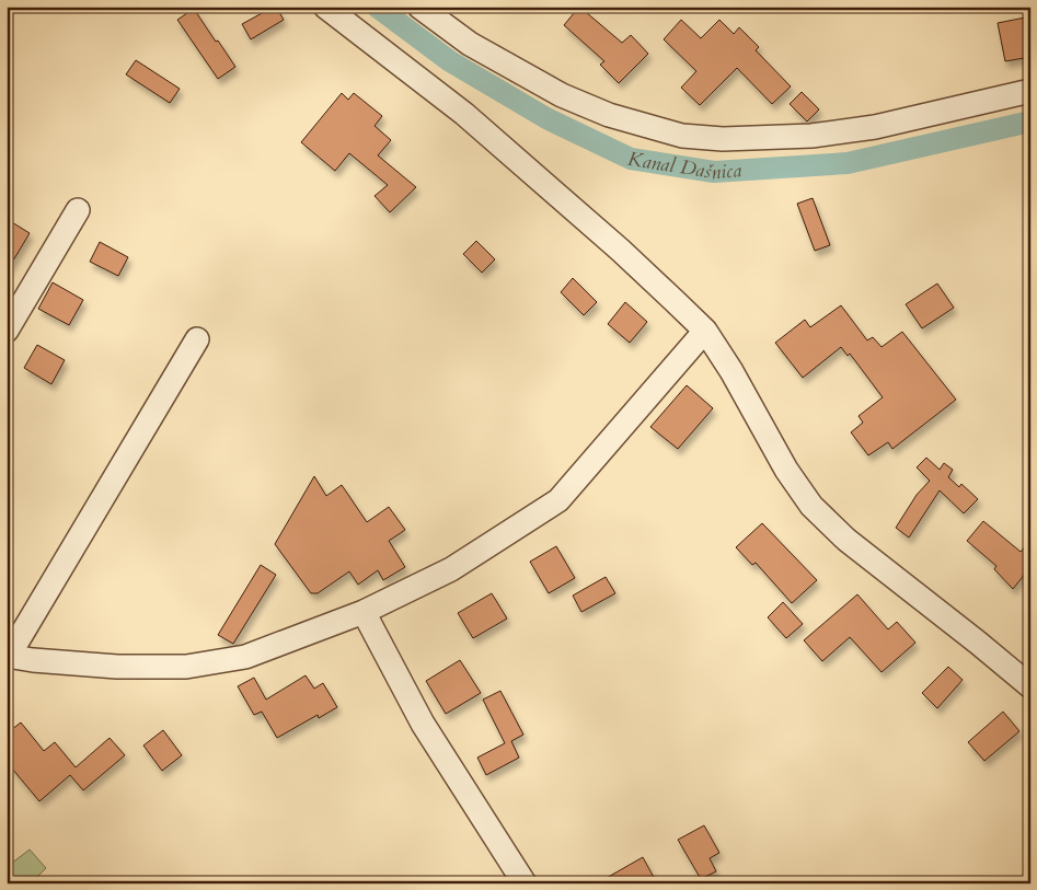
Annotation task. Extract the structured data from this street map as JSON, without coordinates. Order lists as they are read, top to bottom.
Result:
{
  "water": ["Kanal Dašnica"]
}
